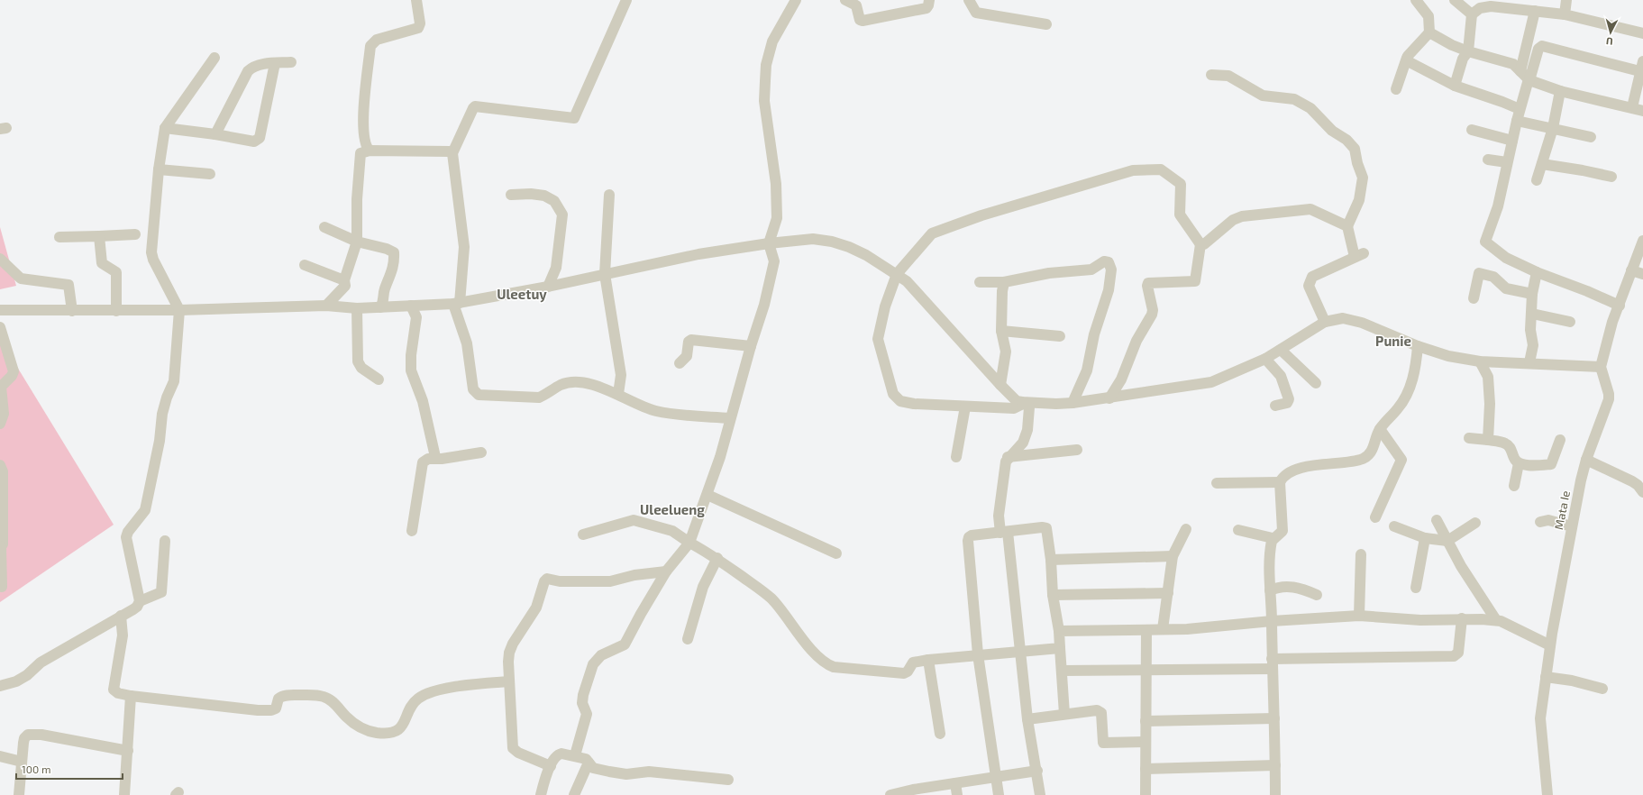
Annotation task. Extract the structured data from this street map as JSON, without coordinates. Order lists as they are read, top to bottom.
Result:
{
  "streets": {
    "street": ["Mata Ie"]
  },
  "districts": ["Uleetuy", "Punie", "Uleelueng"],
  "scale_bar": "100 m",
  "north": "bottom"
}
